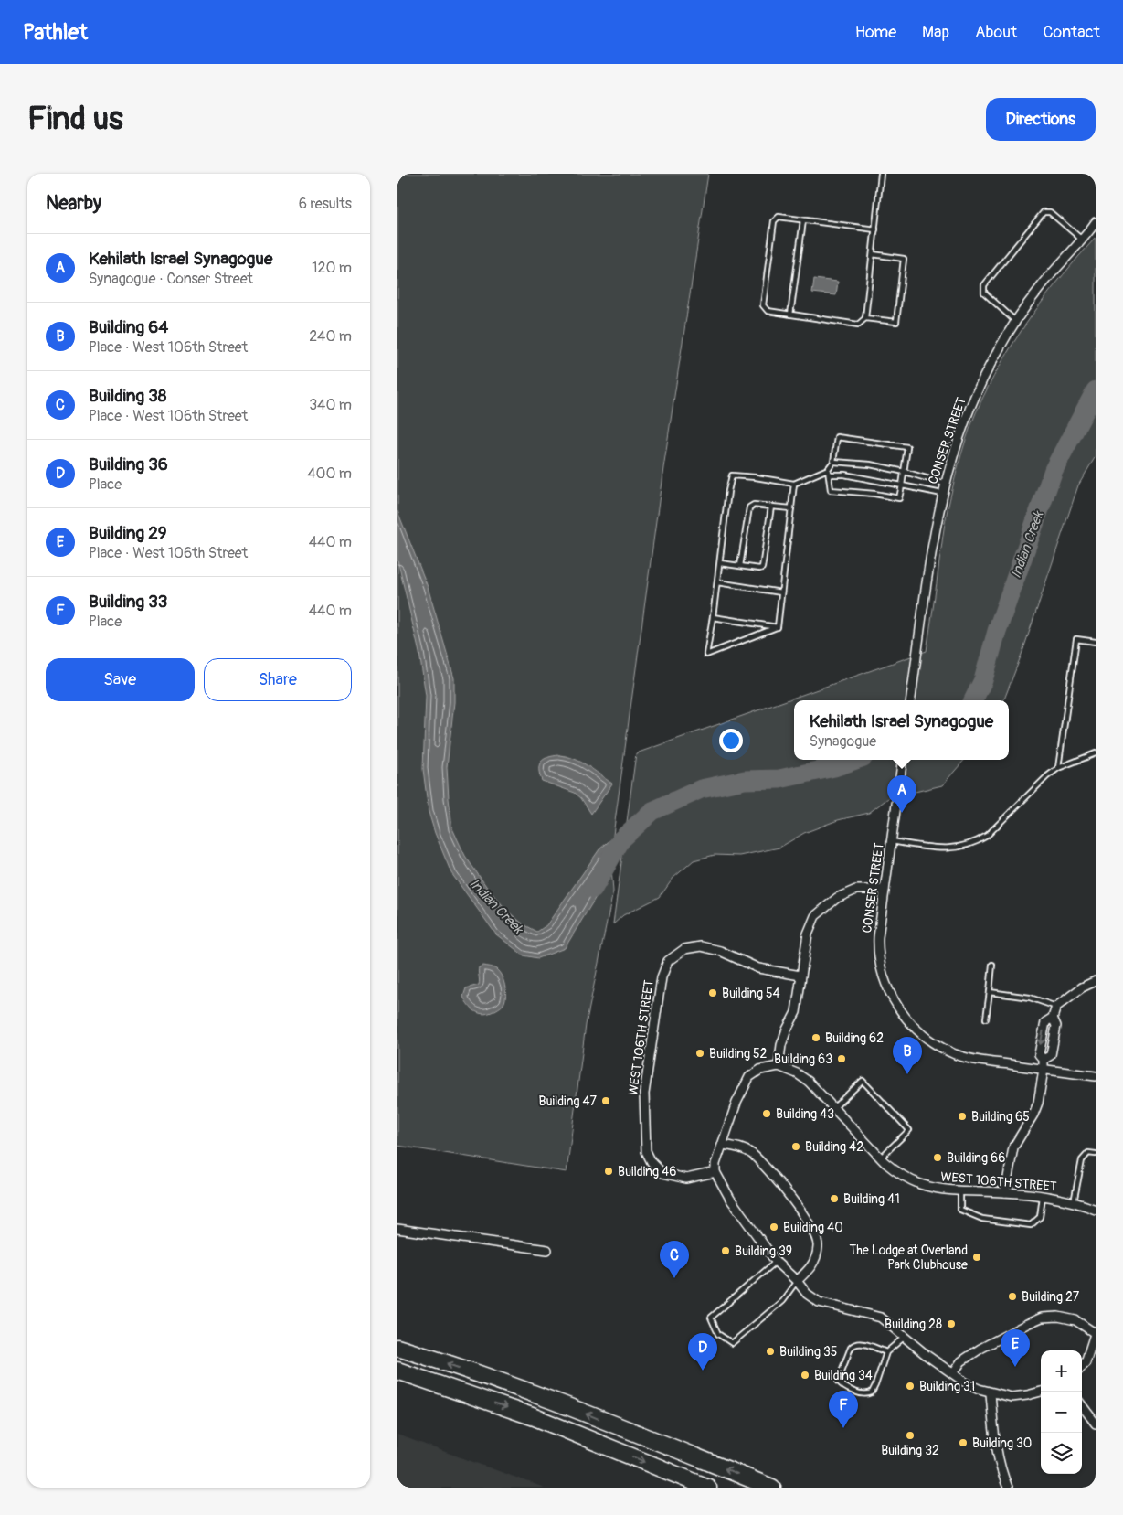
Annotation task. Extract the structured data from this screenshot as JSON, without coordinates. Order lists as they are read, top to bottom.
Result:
{
  "streets": {
    "street": ["CONSER STREET", "WEST 106TH STREET"]
  },
  "water": ["Indian Creek"],
  "places": [
    "Building 54",
    "Building 62",
    "Building 52",
    "Building 63",
    "Building 47",
    "Building 43",
    "Building 65",
    "Building 42",
    "Building 66",
    "Building 46",
    "Building 41",
    "Building 40",
    "Building 39",
    "The Lodge at Overland Park Clubhouse",
    "Building 27",
    "Building 28",
    "Building 35",
    "Building 34",
    "Building 31",
    "Building 32",
    "Building 30"
  ],
  "page": {
    "header": "Pathlet",
    "nav": [
      "Home",
      "Map",
      "About",
      "Contact"
    ],
    "buttons": [
      "Directions",
      ["Save", "Share"]
    ],
    "title": "Find us",
    "heading": ["Nearby", "6 results"],
    "list": [
      {
        "mark": "A",
        "name": "Kehilath Israel Synagogue",
        "note": "Synagogue · Conser Street",
        "value": "120 m"
      },
      {
        "mark": "B",
        "name": "Building 64",
        "note": "Place · West 106th Street",
        "value": "240 m"
      },
      {
        "mark": "C",
        "name": "Building 38",
        "note": "Place · West 106th Street",
        "value": "340 m"
      },
      {
        "mark": "D",
        "name": "Building 36",
        "note": "Place",
        "value": "400 m"
      },
      {
        "mark": "E",
        "name": "Building 29",
        "note": "Place · West 106th Street",
        "value": "440 m"
      },
      {
        "mark": "F",
        "name": "Building 33",
        "note": "Place",
        "value": "440 m"
      }
    ],
    "popup": ["Kehilath Israel Synagogue", "Synagogue"],
    "pins": [
      "A",
      "B",
      "C",
      "E",
      "D",
      "F"
    ],
    "map_buttons": ["+", "−"]
  }
}
